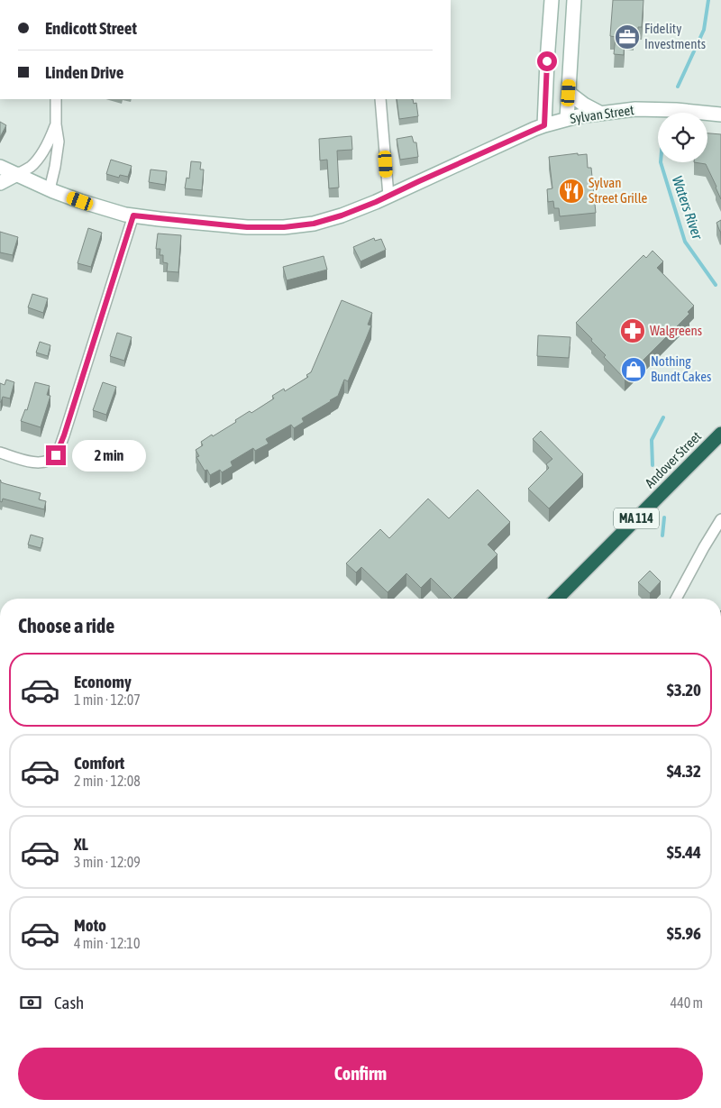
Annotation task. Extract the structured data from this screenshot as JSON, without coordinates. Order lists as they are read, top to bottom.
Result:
{
  "streets": {
    "highway": ["Andover Street", "MA 114"],
    "main road": ["Sylvan Street"]
  },
  "water": ["Waters River"],
  "places": {
    "office": ["Fidelity Investments"],
    "restaurant": ["Sylvan Street Grille"],
    "pharmacy": ["Walgreens"],
    "shop": ["Nothing Bundt Cakes"]
  },
  "page": {
    "banner": ["Endicott Street", "Linden Drive"],
    "bubble": "2 min",
    "heading": "Choose a ride",
    "list": [
      {
        "name": "Economy",
        "note": "1 min · 12:07",
        "value": "$3.20"
      },
      {
        "name": "Comfort",
        "note": "2 min · 12:08",
        "value": "$4.32"
      },
      {
        "name": "XL",
        "note": "3 min · 12:09",
        "value": "$5.44"
      },
      {
        "name": "Moto",
        "note": "4 min · 12:10",
        "value": "$5.96"
      }
    ],
    "pay": ["Cash", "440 m"],
    "buttons": "Confirm"
  }
}
